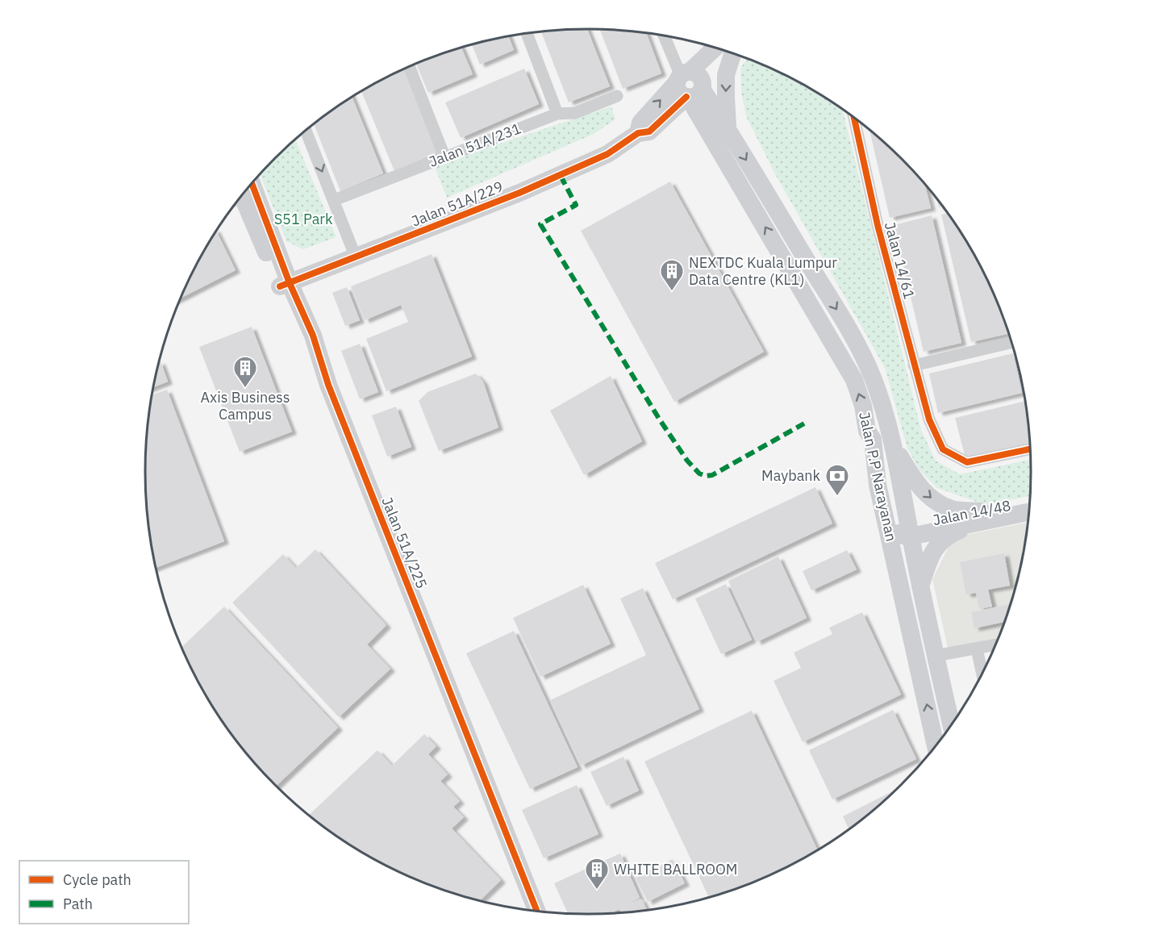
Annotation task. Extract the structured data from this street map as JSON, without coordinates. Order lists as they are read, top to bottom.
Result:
{
  "streets": {
    "main road": [
      "Jalan 51A/229",
      "Jalan P.P Narayanan",
      "Jalan 14/48",
      "Jalan 51A/225"
    ],
    "street": ["Jalan 51A/231", "Jalan 14/61"]
  },
  "crossings": [
    ["Jalan 51A/229", "Jalan P.P Narayanan"],
    ["Jalan 51A/229", "Jalan 51A/225"],
    ["Jalan P.P Narayanan", "Jalan 14/48"]
  ],
  "parks": ["S51 Park"],
  "places": {
    "building": ["NEXTDC Kuala Lumpur Data Centre (KL1)", "Axis Business Campus", "WHITE BALLROOM"],
    "bank": ["Maybank"]
  },
  "legend": ["Cycle path", "Path"]
}
